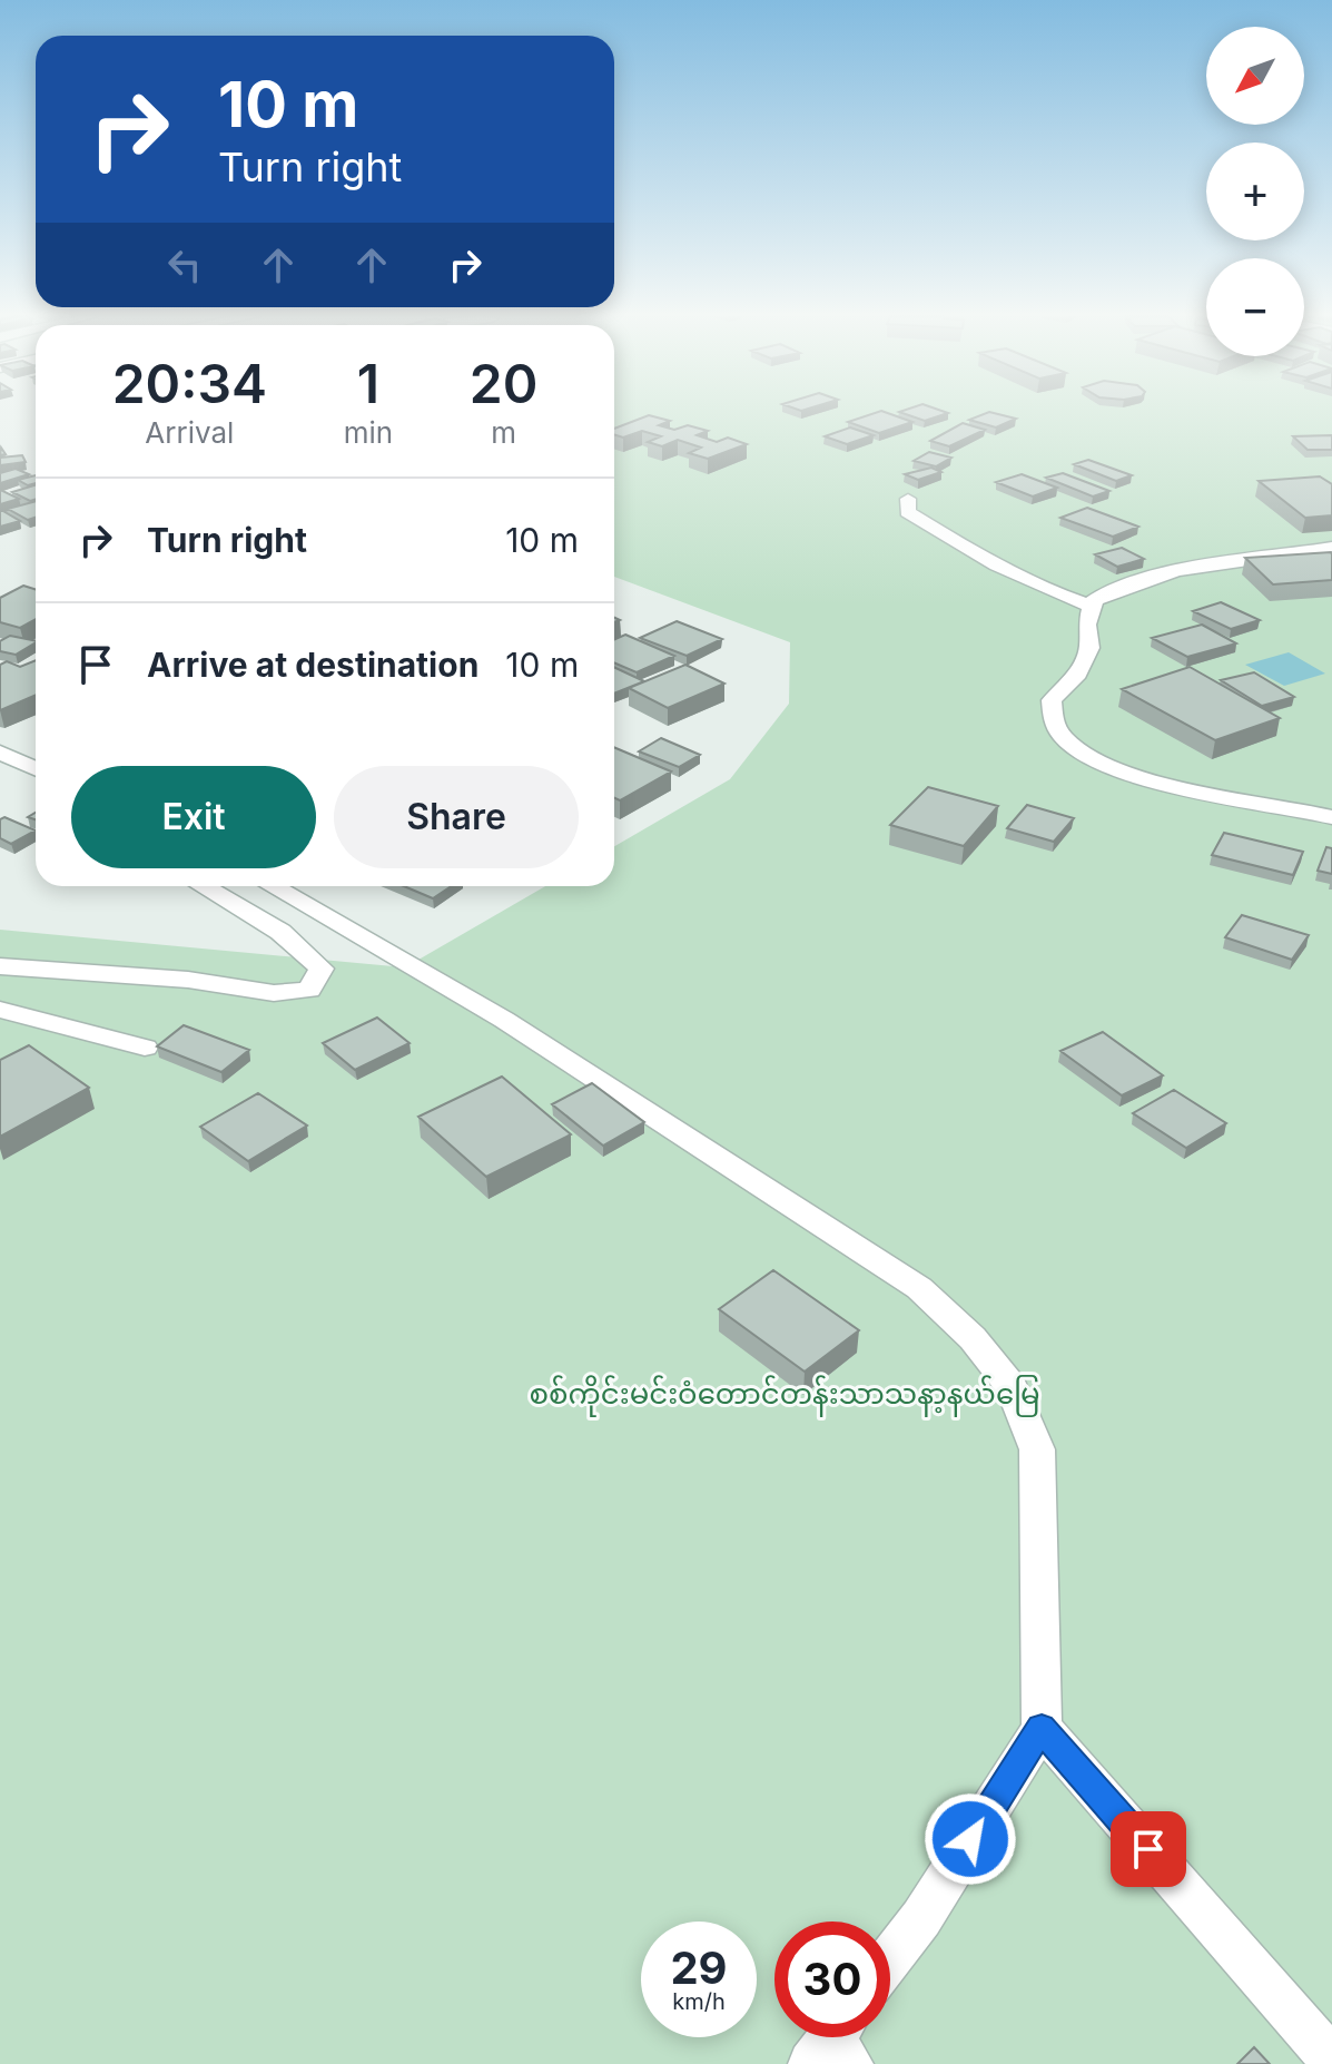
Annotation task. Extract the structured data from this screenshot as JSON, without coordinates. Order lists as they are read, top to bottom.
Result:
{
  "parks": ["စစ်ကိုင်းမင်းဝံတောင်တန်းသာသနာ့နယ်မြေ"],
  "north": "bottom left",
  "page": {
    "map_buttons": ["+", "−"],
    "turn": ["10 m", "Turn right"],
    "eta": [
      "20:34",
      "Arrival",
      "1",
      "min",
      "20",
      "m"
    ],
    "list": [
      {
        "name": "Turn right",
        "value": "10 m"
      },
      {
        "name": "Arrive at destination",
        "value": "10 m"
      }
    ],
    "buttons": ["Exit", "Share"],
    "speed": "29 km/h",
    "limit": "30"
  }
}
